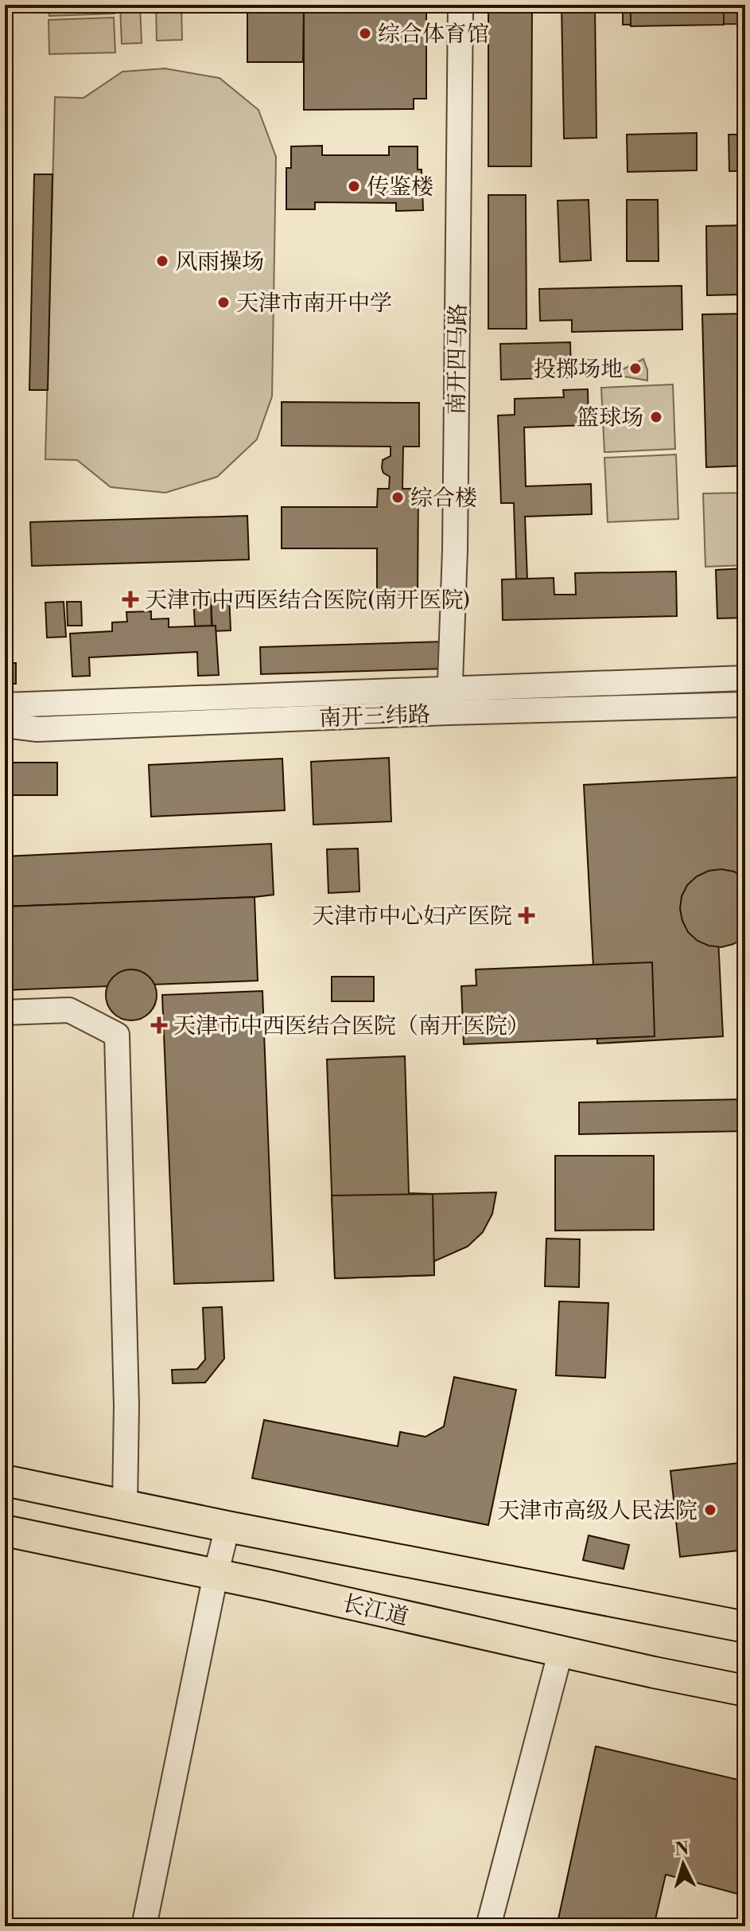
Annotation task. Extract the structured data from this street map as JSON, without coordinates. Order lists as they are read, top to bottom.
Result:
{
  "streets": {
    "main road": ["长江道"],
    "street": ["南开四马路", "南开三纬路"]
  },
  "crossings": [
    ["南开四马路", "南开三纬路"]
  ],
  "places": {
    "other": [
      "综合体育馆",
      "传鉴楼",
      "风雨操场",
      "天津市南开中学",
      "投掷场地",
      "篮球场",
      "综合楼",
      "天津市高级人民法院"
    ],
    "health": ["天津市中西医结合医院(南开医院)", "天津市中心妇产医院", "天津市中西医结合医院（南开医院）"]
  },
  "north": "top"
}
